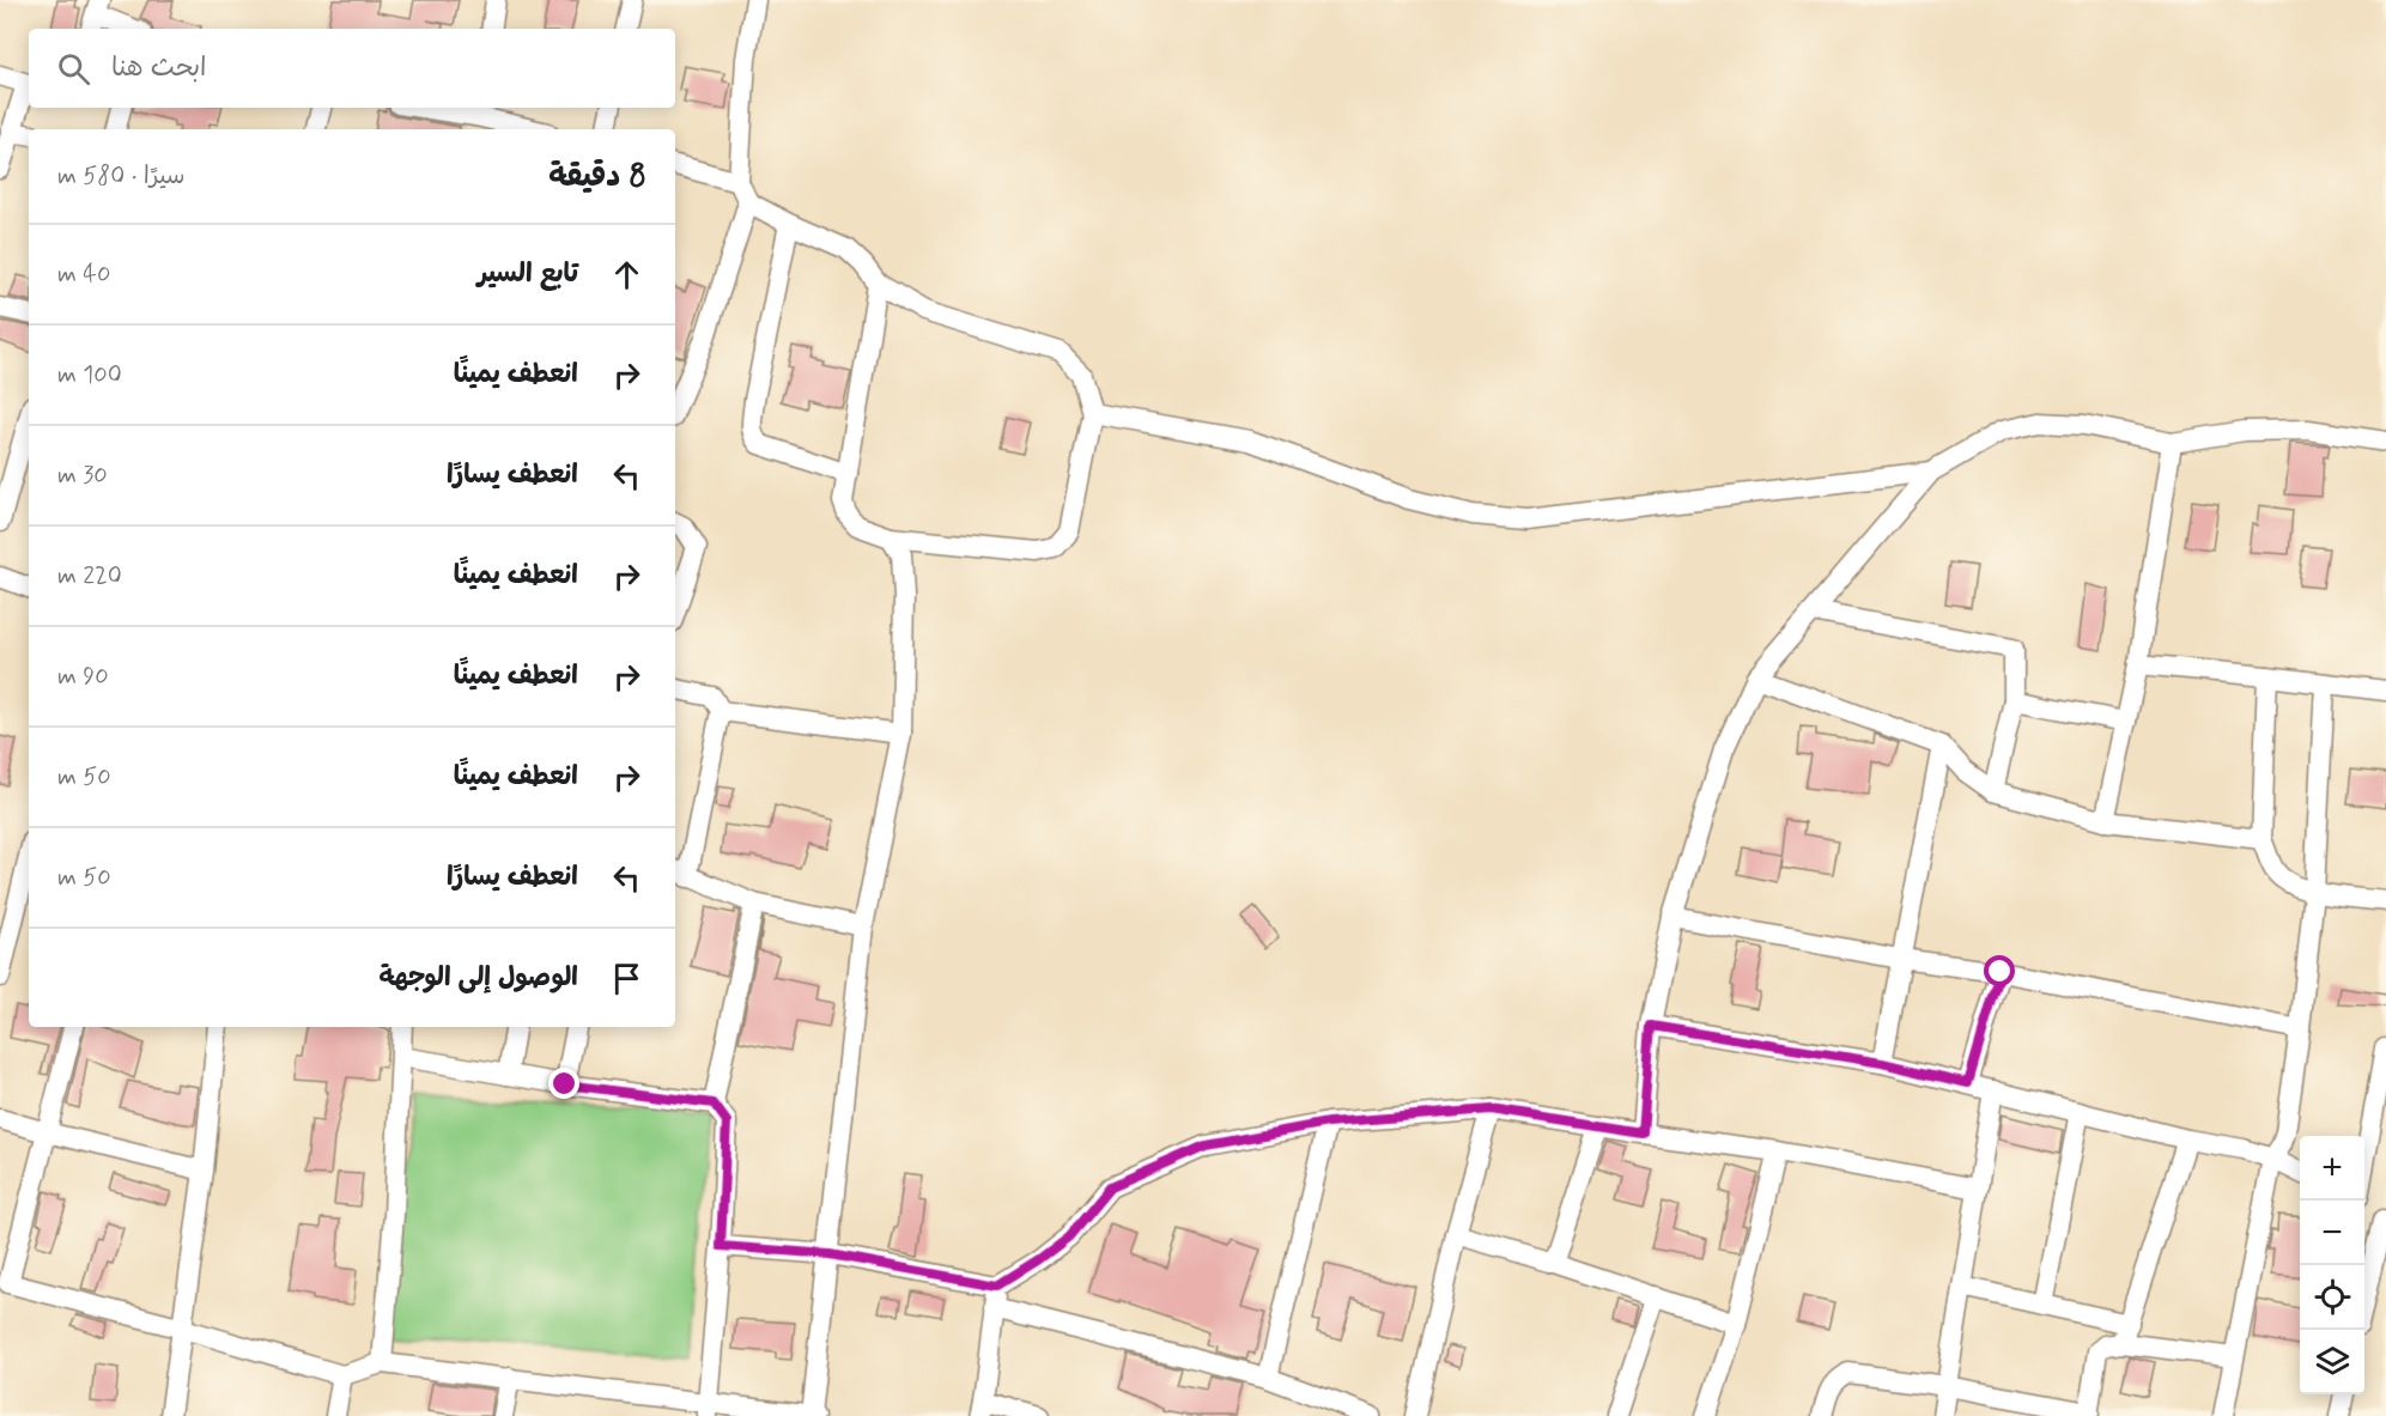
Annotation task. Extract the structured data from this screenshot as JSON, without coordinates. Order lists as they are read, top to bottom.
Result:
{
  "page": {
    "search": "ابحث هنا",
    "heading": ["8 دقيقة", "سيرًا · 580 m"],
    "list": [
      ["تابع السير", "40 m"],
      ["انعطف يمينًا", "100 m"],
      ["انعطف يسارًا", "30 m"],
      ["انعطف يمينًا", "220 m"],
      ["انعطف يمينًا", "90 m"],
      ["انعطف يمينًا", "50 m"],
      ["انعطف يسارًا", "50 m"],
      "الوصول إلى الوجهة"
    ],
    "map_buttons": ["+", "−"]
  }
}
